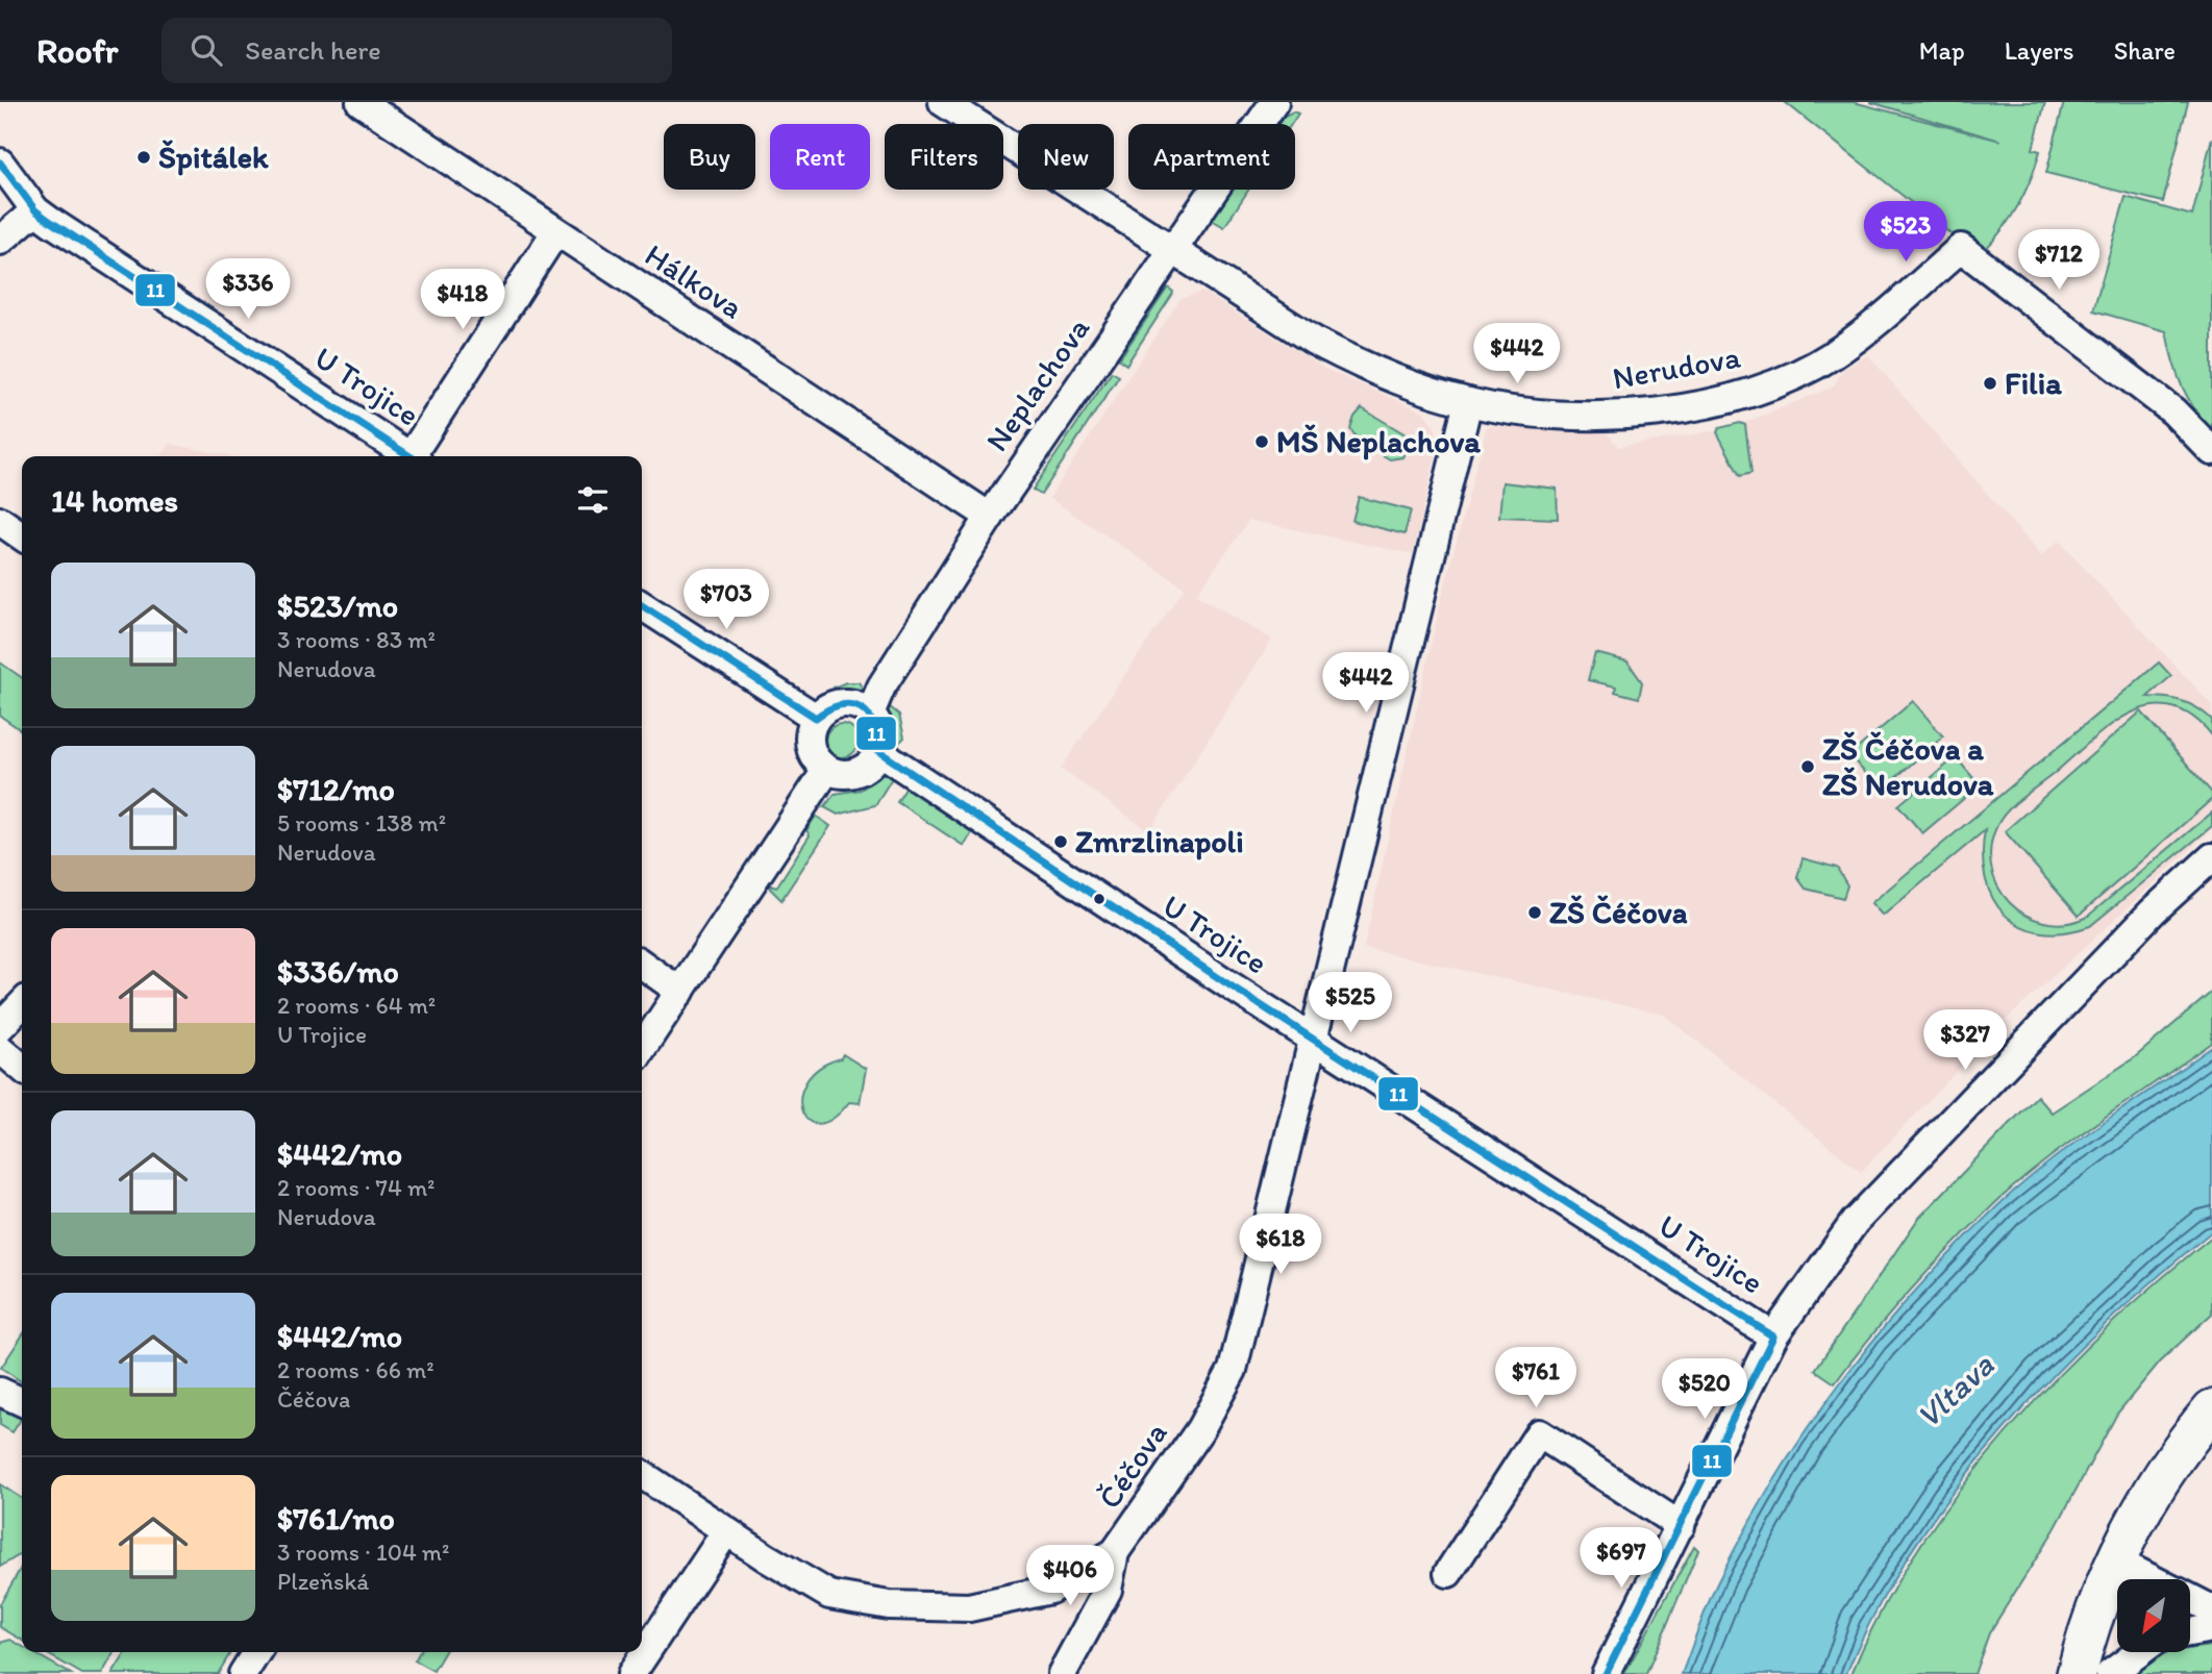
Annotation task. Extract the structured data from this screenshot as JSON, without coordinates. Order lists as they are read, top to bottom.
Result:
{
  "streets": {
    "street": [
      "Hálkova",
      "Nerudova",
      "Neplachova",
      "U Trojice",
      "Čéčova"
    ]
  },
  "crossings": [
    ["Hálkova", "Neplachova"],
    ["Nerudova", "Neplachova"],
    ["Nerudova", "Čéčova"],
    ["Neplachova", "U Trojice"],
    ["U Trojice", "Čéčova"]
  ],
  "water": ["Vltava"],
  "places": [
    "Špitálek",
    "Filia",
    "MŠ Neplachova",
    "ZŠ Čéčova a ZŠ Nerudova",
    "Zmrzlinapoli",
    "ZŠ Čéčova"
  ],
  "lines": ["transit line 11"],
  "north": "bottom left",
  "page": {
    "header": "Roofr",
    "search": "Search here",
    "nav": ["Map", "Layers", "Share"],
    "chip": [
      "Buy",
      "Rent",
      "Filters",
      "New",
      "Apartment"
    ],
    "price": [
      "$523",
      "$712",
      "$336",
      "$418",
      "$442",
      "$703",
      "$442",
      "$525",
      "$327",
      "$618",
      "$761",
      "$520",
      "$697",
      "$406"
    ],
    "heading": "14 homes",
    "list": [
      {
        "name": "$523/mo",
        "note": "3 rooms · 83 m² · Nerudova"
      },
      {
        "name": "$712/mo",
        "note": "5 rooms · 138 m² · Nerudova"
      },
      {
        "name": "$336/mo",
        "note": "2 rooms · 64 m² · U Trojice"
      },
      {
        "name": "$442/mo",
        "note": "2 rooms · 74 m² · Nerudova"
      },
      {
        "name": "$442/mo",
        "note": "2 rooms · 66 m² · Čéčova"
      },
      {
        "name": "$761/mo",
        "note": "3 rooms · 104 m² · Plzeňská"
      }
    ]
  }
}
